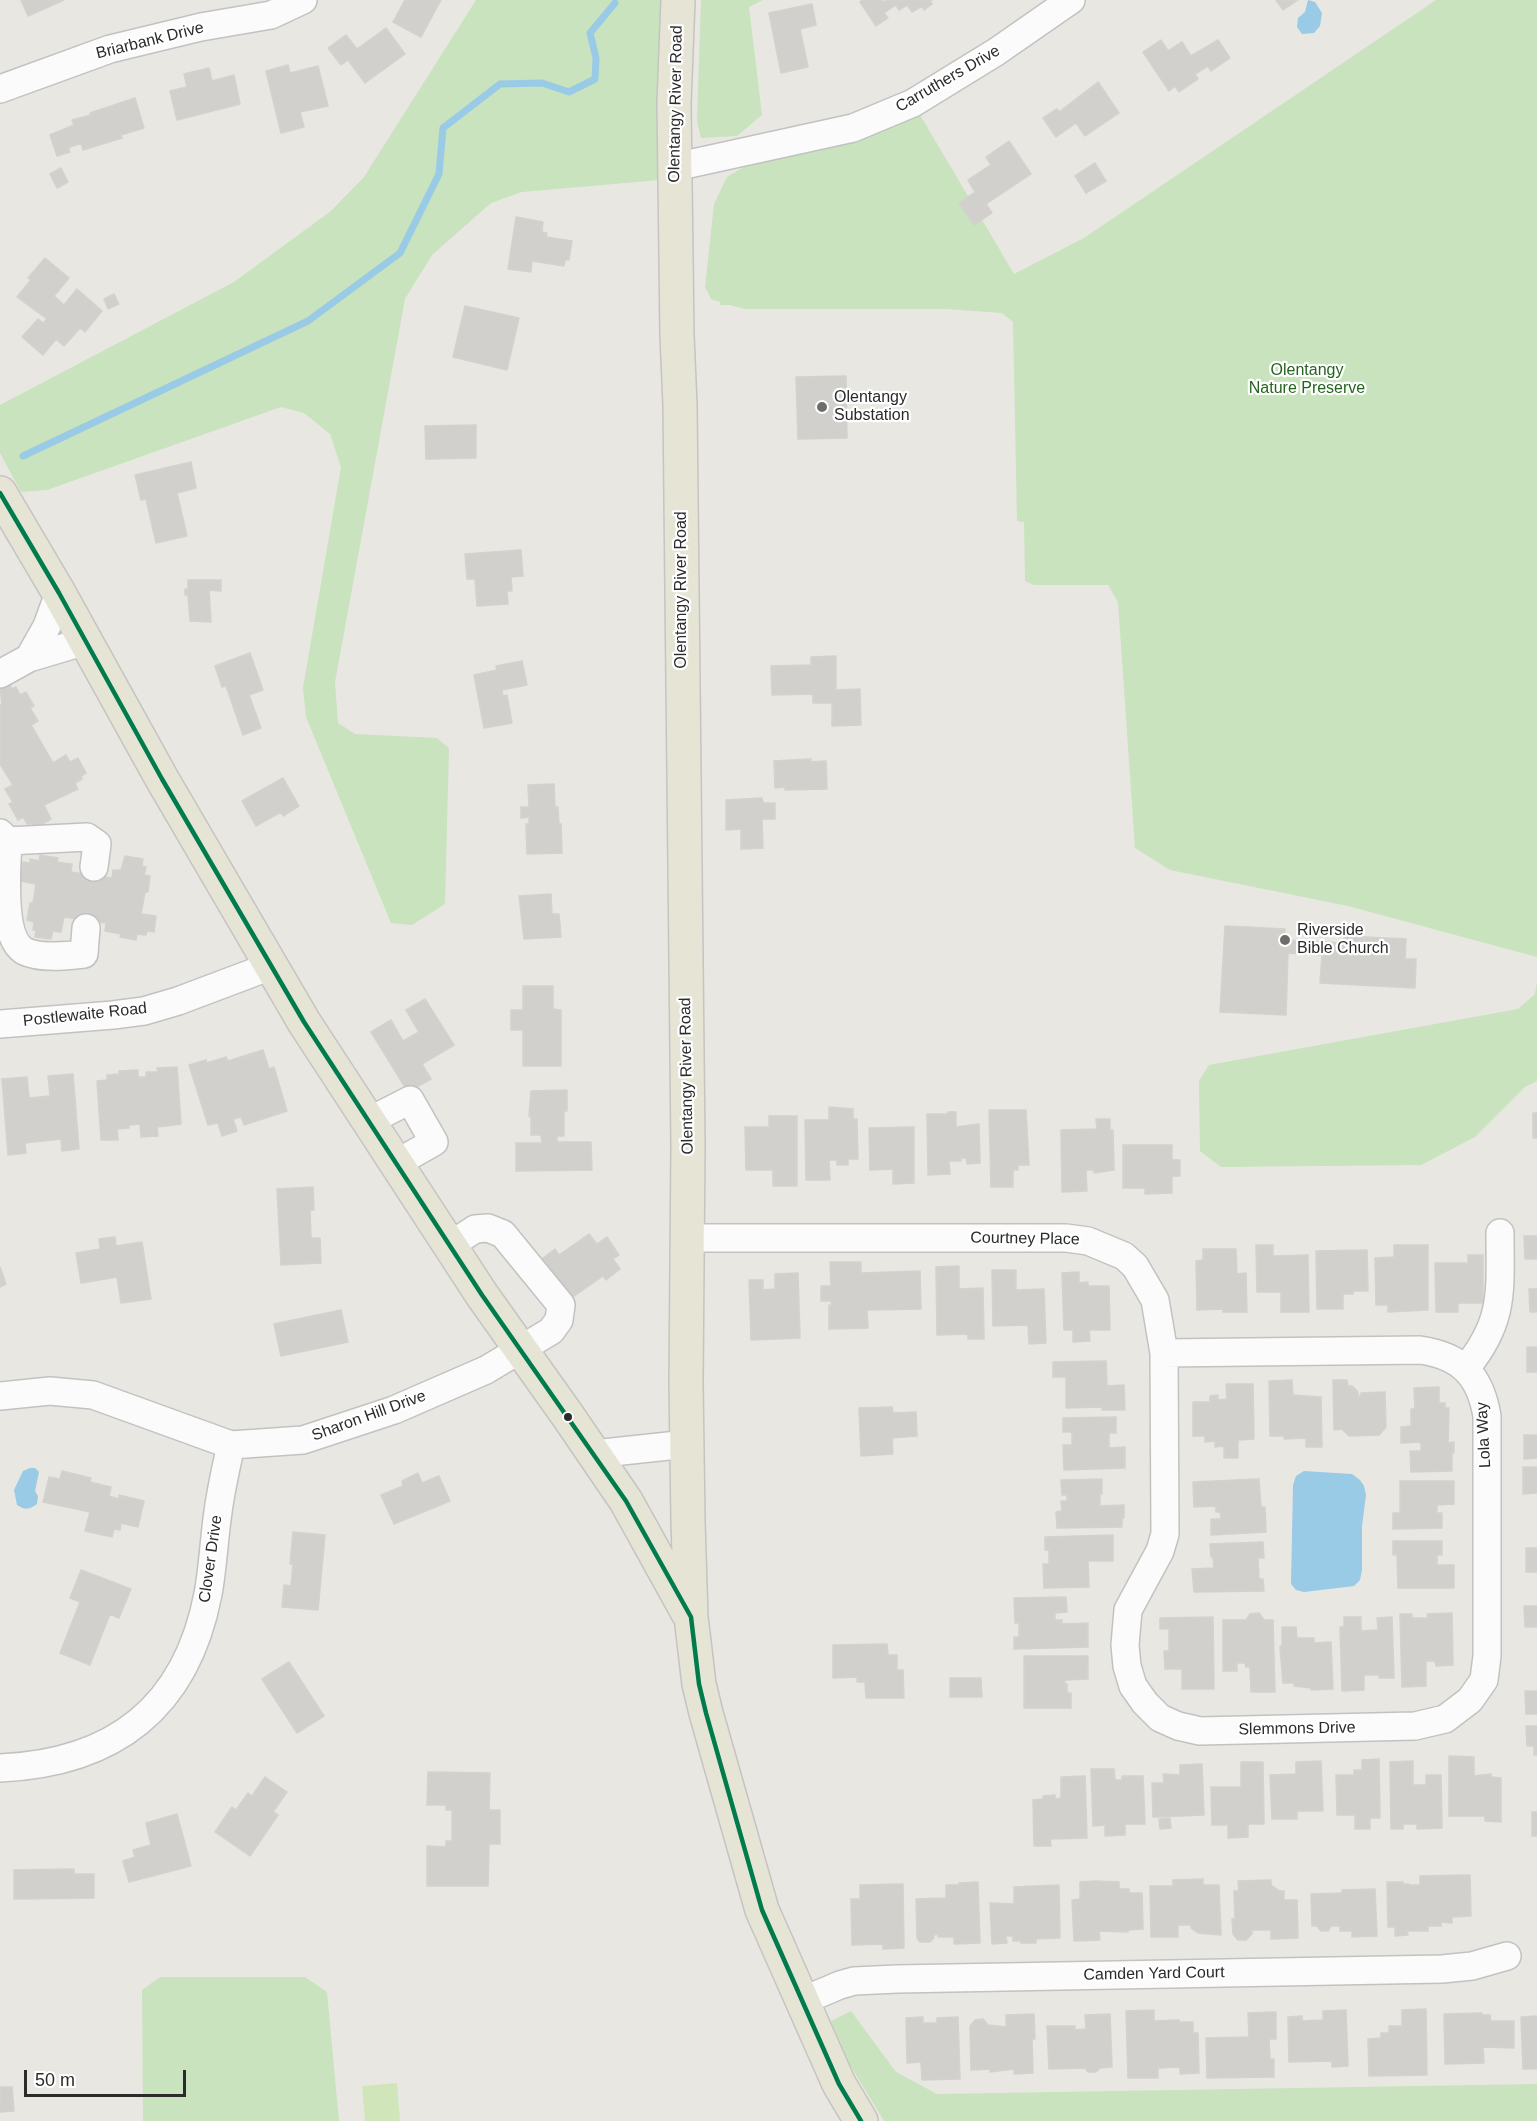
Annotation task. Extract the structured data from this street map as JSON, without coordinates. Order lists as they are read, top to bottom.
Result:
{
  "streets": {
    "main road": ["Olentangy River Road"],
    "street": [
      "Briarbank Drive",
      "Carruthers Drive",
      "Postlewaite Road",
      "Courtney Place",
      "Sharon Hill Drive",
      "Lola Way",
      "Clover Drive",
      "Slemmons Drive",
      "Camden Yard Court"
    ]
  },
  "crossings": [
    ["Carruthers Drive", "Olentangy River Road"],
    ["Olentangy River Road", "Courtney Place"],
    ["Olentangy River Road", "Camden Yard Court"],
    ["Courtney Place", "Slemmons Drive"],
    ["Sharon Hill Drive", "Clover Drive"],
    ["Lola Way", "Slemmons Drive"]
  ],
  "parks": ["Olentangy Nature Preserve"],
  "places": ["Olentangy Substation", "Riverside Bible Church"],
  "scale_bar": "50 m"
}
